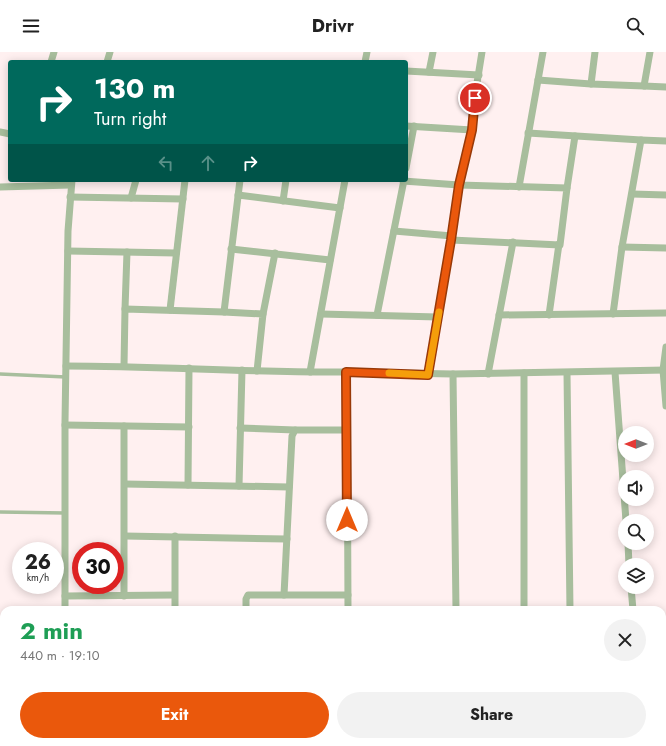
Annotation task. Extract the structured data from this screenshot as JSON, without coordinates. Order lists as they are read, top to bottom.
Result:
{
  "north": "left",
  "page": {
    "header": "Drivr",
    "turn": ["130 m", "Turn right"],
    "speed": "26 km/h",
    "limit": "30",
    "heading": ["2 min", "440 m · 19:10"],
    "buttons": ["Exit", "Share"]
  }
}
